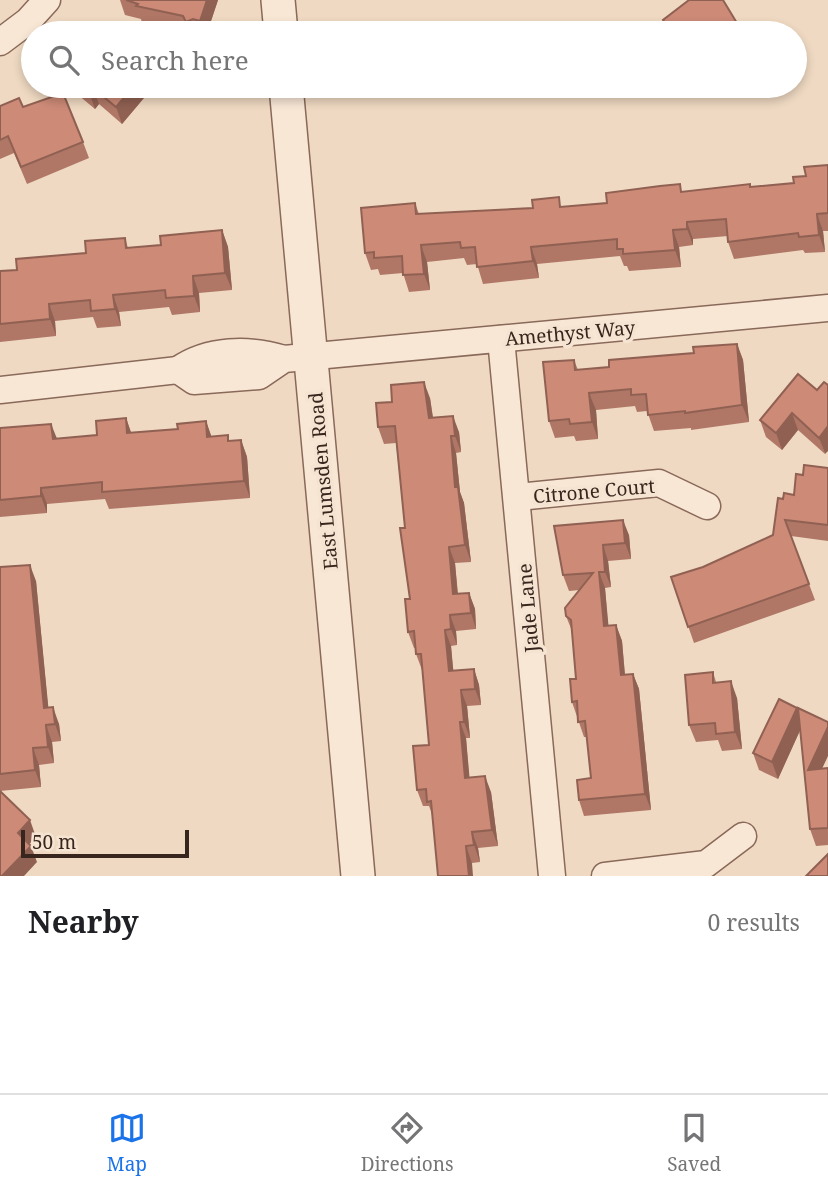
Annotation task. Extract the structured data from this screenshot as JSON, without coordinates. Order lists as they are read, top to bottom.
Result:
{
  "streets": {
    "street": [
      "Amethyst Way",
      "East Lumsden Road",
      "Citrone Court",
      "Jade Lane"
    ]
  },
  "crossings": [
    ["Amethyst Way", "East Lumsden Road"],
    ["Amethyst Way", "Jade Lane"],
    ["Citrone Court", "Jade Lane"]
  ],
  "scale_bar": "50 m",
  "page": {
    "search": "Search here",
    "scale": "50 m",
    "heading": ["Nearby", "0 results"],
    "nav": ["Map", "Directions", "Saved"]
  }
}
